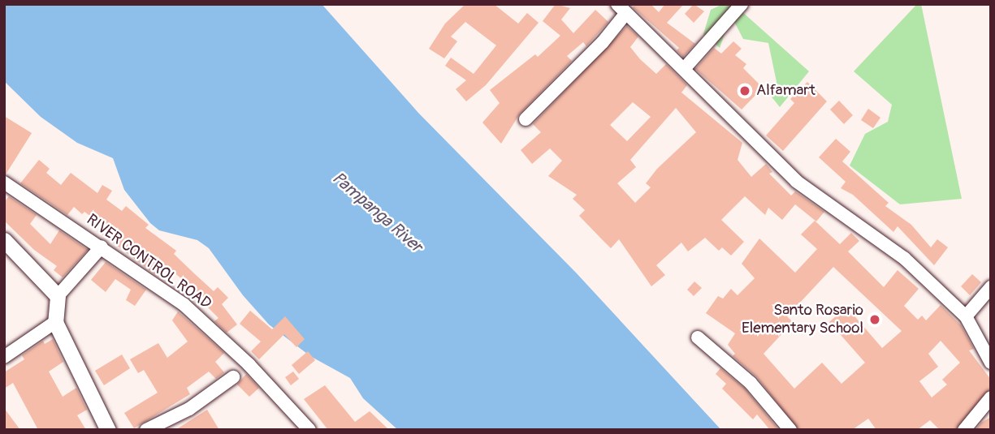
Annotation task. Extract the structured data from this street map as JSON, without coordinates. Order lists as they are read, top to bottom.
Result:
{
  "streets": {
    "street": ["RIVER CONTROL ROAD"]
  },
  "water": ["Pampanga River"],
  "places": ["Alfamart", "Santo Rosario Elementary School"]
}
